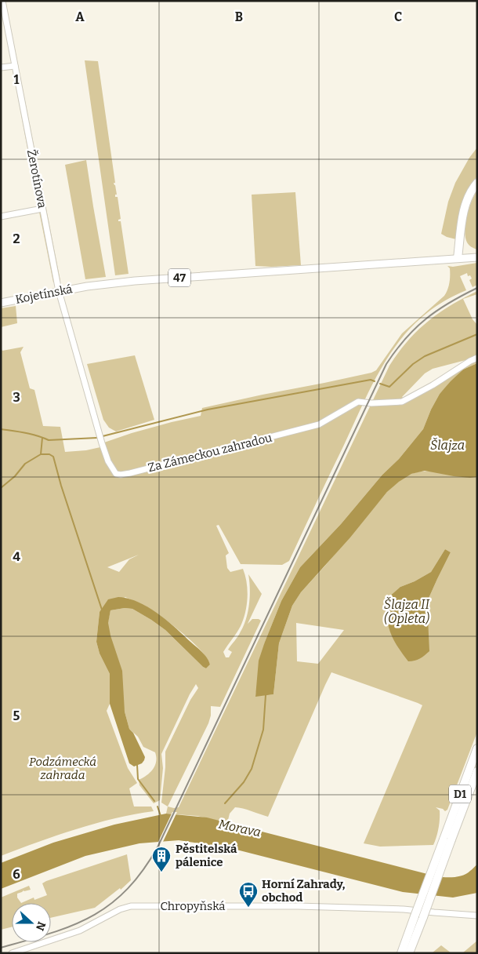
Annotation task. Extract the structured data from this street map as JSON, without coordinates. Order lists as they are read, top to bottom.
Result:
{
  "streets": {
    "highway": ["D1"],
    "main road": ["47", "Kojetínská"],
    "street": ["Žerotínova", "Za Zámeckou zahradou", "Chropyňská"]
  },
  "crossings": [
    ["Žerotínova", "Kojetínská"],
    ["Žerotínova", "Za Zámeckou zahradou"],
    ["47", "Kojetínská"],
    ["Kojetínská", "Za Zámeckou zahradou"]
  ],
  "water": ["Šlajza", "Šlajza II (Opleta)", "Morava"],
  "parks": ["Podzámecká zahrada"],
  "places": {
    "building": ["Pěstitelská pálenice"],
    "bus stop": ["Horní Zahrady, obchod"]
  },
  "north": "right",
  "grid": {
    "columns": ["A", "B", "C"],
    "rows": [
      "1",
      "2",
      "3",
      "4",
      "5",
      "6"
    ]
  }
}
